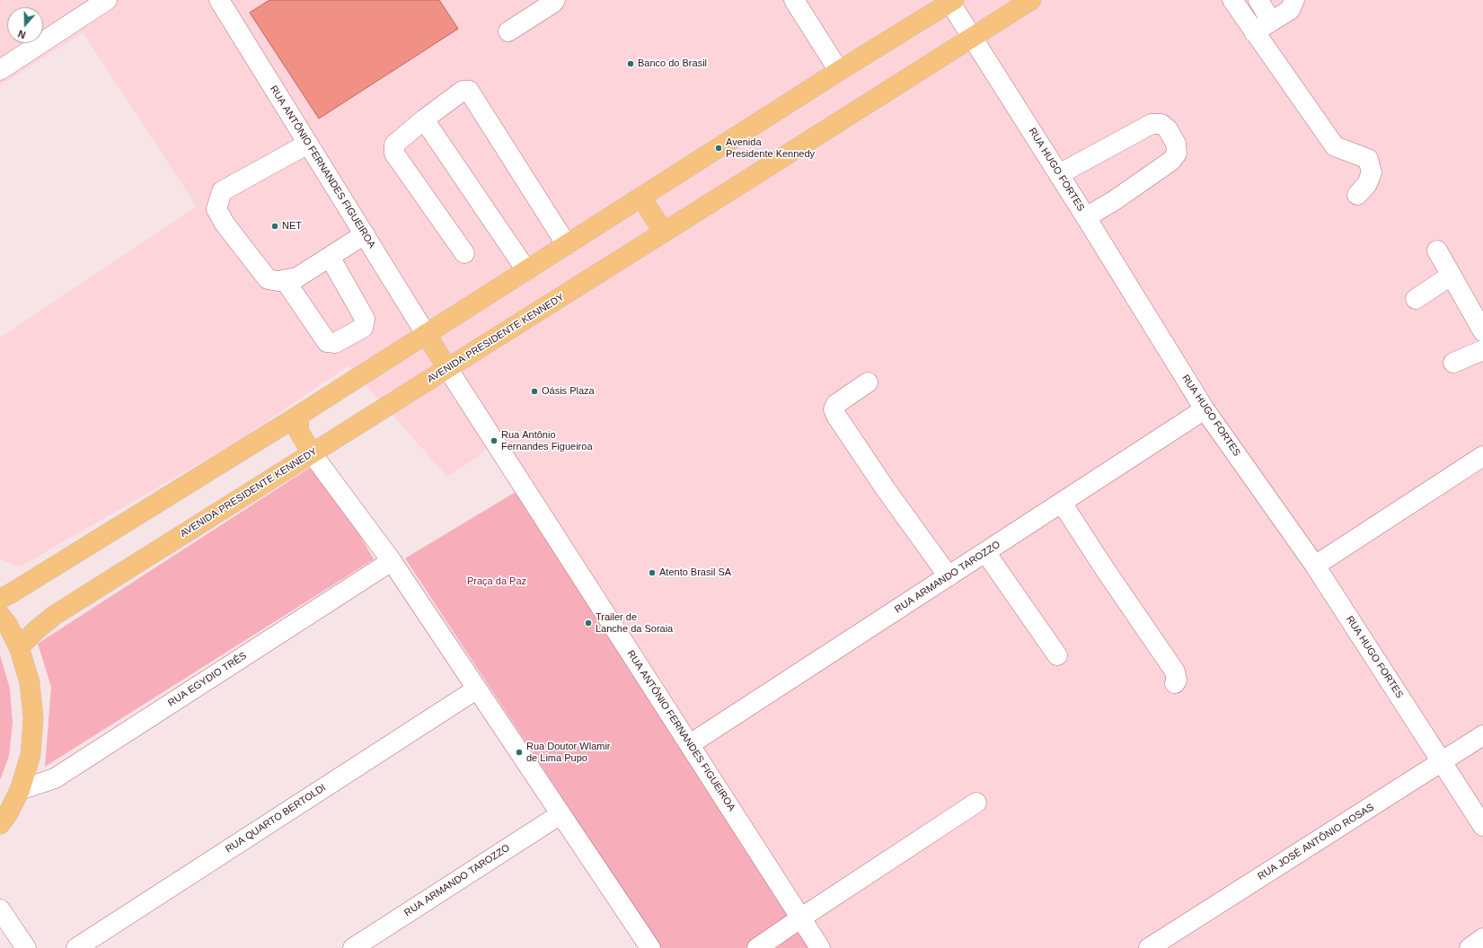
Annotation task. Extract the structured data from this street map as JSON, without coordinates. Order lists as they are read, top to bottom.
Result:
{
  "streets": {
    "main road": ["AVENIDA PRESIDENTE KENNEDY"],
    "street": [
      "RUA ANTÔNIO FERNANDES FIGUEIROA",
      "RUA HUGO FORTES",
      "RUA ARMANDO TAROZZO",
      "RUA EGYDIO TRÊS",
      "RUA QUARTO BERTOLDI",
      "RUA JOSÉ ANTÔNIO ROSAS"
    ]
  },
  "crossings": [
    ["RUA ANTÔNIO FERNANDES FIGUEIROA", "AVENIDA PRESIDENTE KENNEDY"],
    ["RUA ANTÔNIO FERNANDES FIGUEIROA", "RUA ARMANDO TAROZZO"],
    ["RUA HUGO FORTES", "AVENIDA PRESIDENTE KENNEDY"],
    ["RUA HUGO FORTES", "RUA ARMANDO TAROZZO"],
    ["RUA HUGO FORTES", "RUA JOSÉ ANTÔNIO ROSAS"]
  ],
  "parks": ["Praça da Paz"],
  "places": [
    "Banco do Brasil",
    "Avenida Presidente Kennedy",
    "NET",
    "Oásis Plaza",
    "Rua Antônio Fernandes Figueiroa",
    "Atento Brasil SA",
    "Trailer de Lanche da Soraia",
    "Rua Doutor Wlamir de Lima Pupo"
  ],
  "north": "bottom"
}
